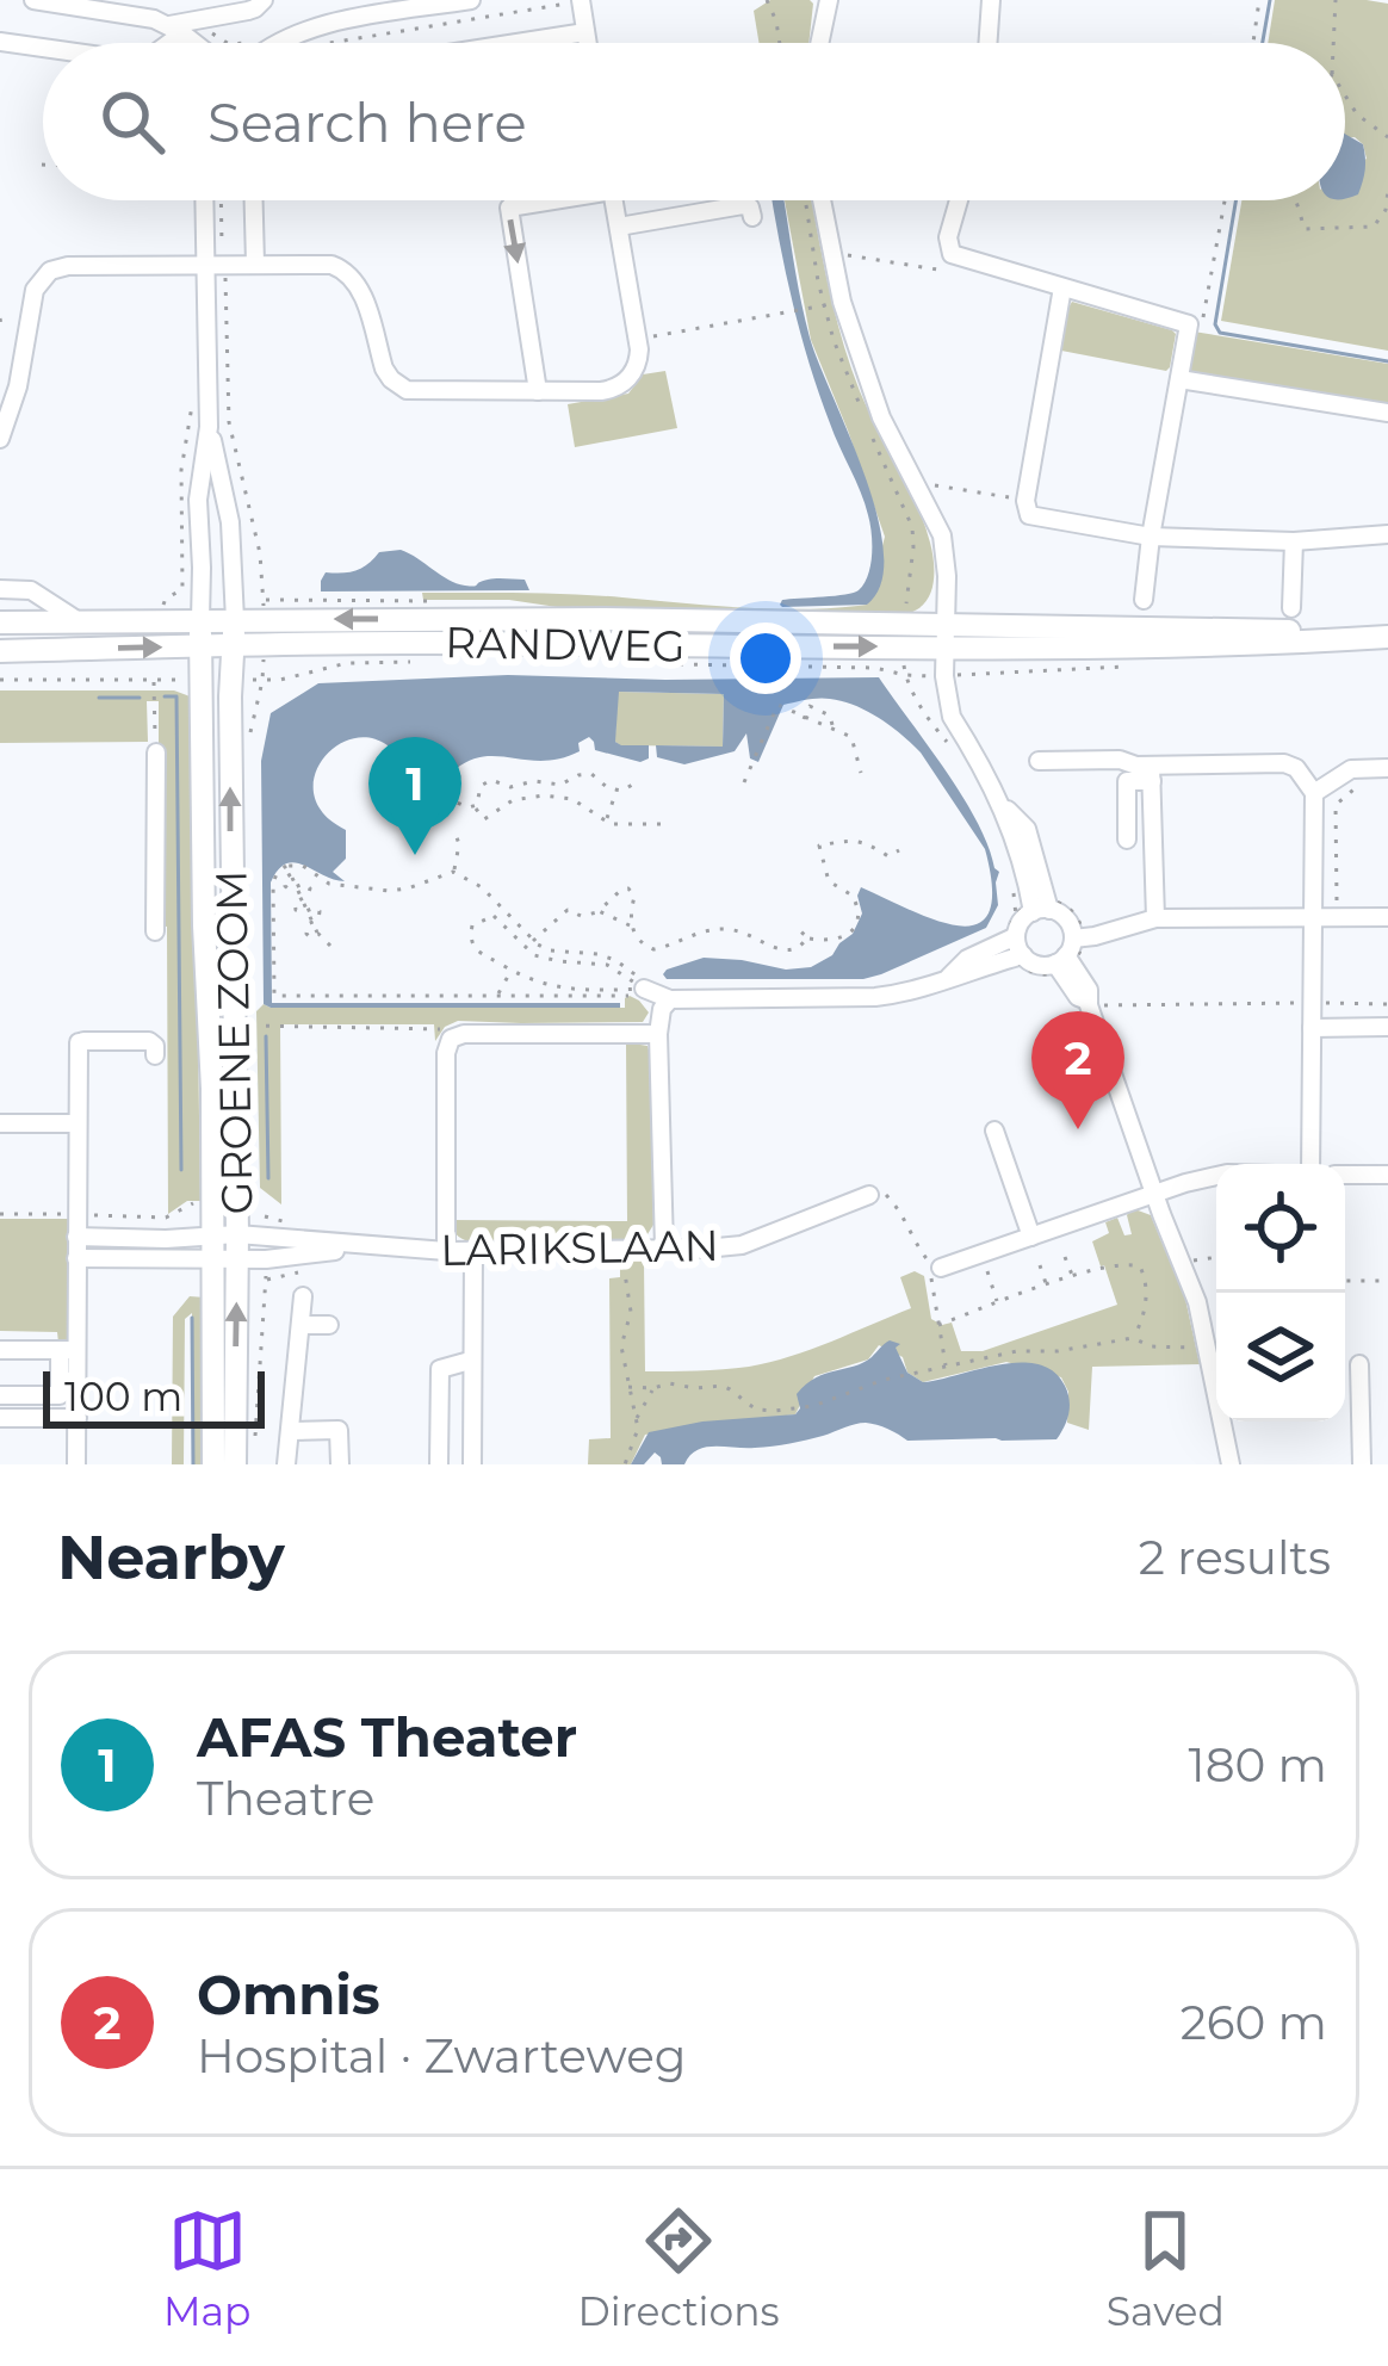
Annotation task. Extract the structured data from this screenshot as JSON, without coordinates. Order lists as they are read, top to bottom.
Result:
{
  "streets": {
    "main road": ["RANDWEG", "GROENE ZOOM"],
    "street": ["LARIKSLAAN"]
  },
  "crossings": [
    ["RANDWEG", "GROENE ZOOM"],
    ["GROENE ZOOM", "LARIKSLAAN"]
  ],
  "scale_bar": "100 m",
  "page": {
    "search": "Search here",
    "pins": ["1", "2"],
    "scale": "100 m",
    "heading": ["Nearby", "2 results"],
    "list": [
      {
        "mark": "1",
        "name": "AFAS Theater",
        "note": "Theatre",
        "value": "180 m"
      },
      {
        "mark": "2",
        "name": "Omnis",
        "note": "Hospital · Zwarteweg",
        "value": "260 m"
      }
    ],
    "nav": ["Map", "Directions", "Saved"]
  }
}
